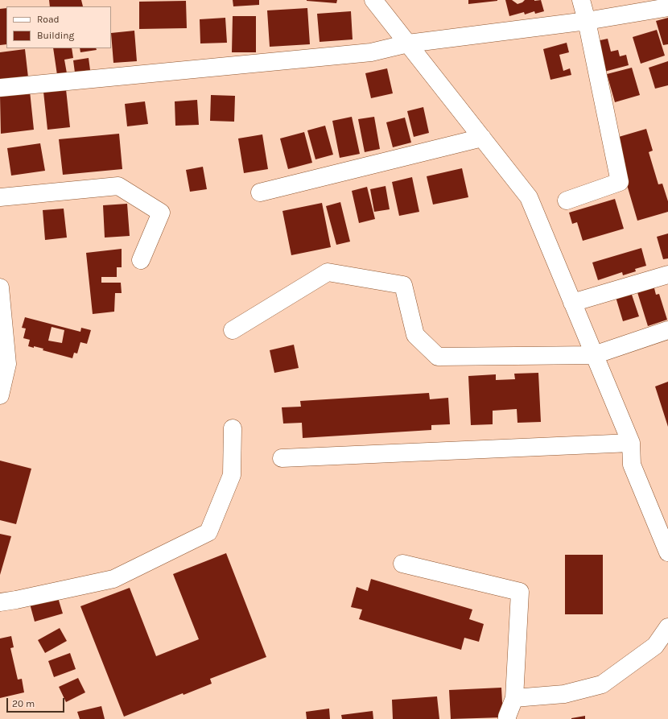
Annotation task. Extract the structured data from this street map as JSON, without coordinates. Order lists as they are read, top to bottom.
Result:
{
  "legend": ["Road", "Building"],
  "scale_bar": "20 m"
}
